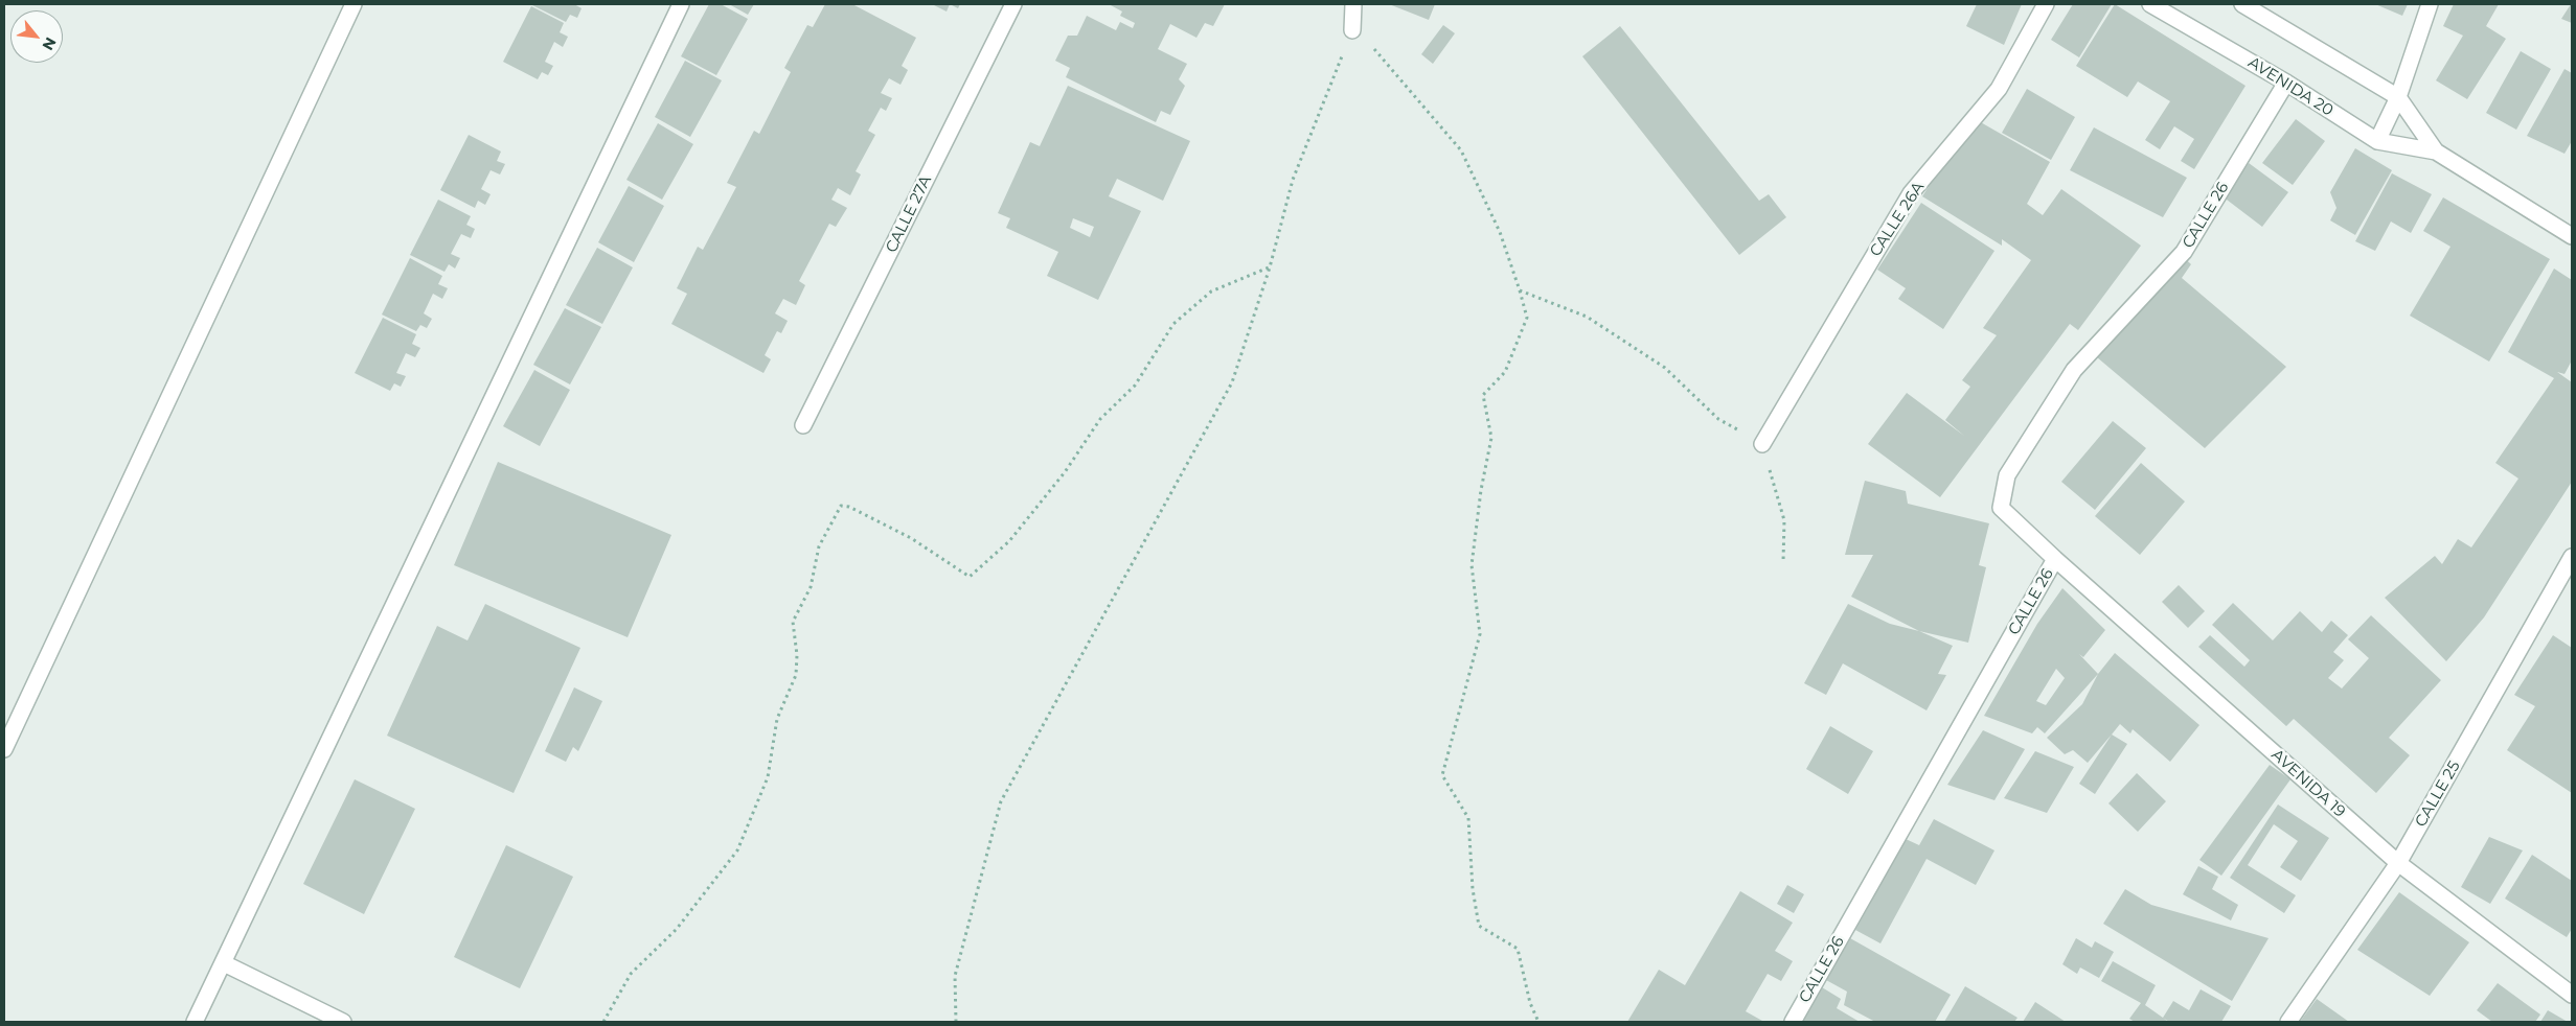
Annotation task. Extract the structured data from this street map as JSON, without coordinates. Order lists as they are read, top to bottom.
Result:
{
  "streets": {
    "street": [
      "AVENIDA 20",
      "CALLE 27A",
      "CALLE 26",
      "CALLE 26A",
      "AVENIDA 19",
      "CALLE 25"
    ]
  },
  "crossings": [
    ["AVENIDA 20", "CALLE 26"],
    ["CALLE 26", "AVENIDA 19"],
    ["AVENIDA 19", "CALLE 25"]
  ],
  "north": "bottom right"
}
